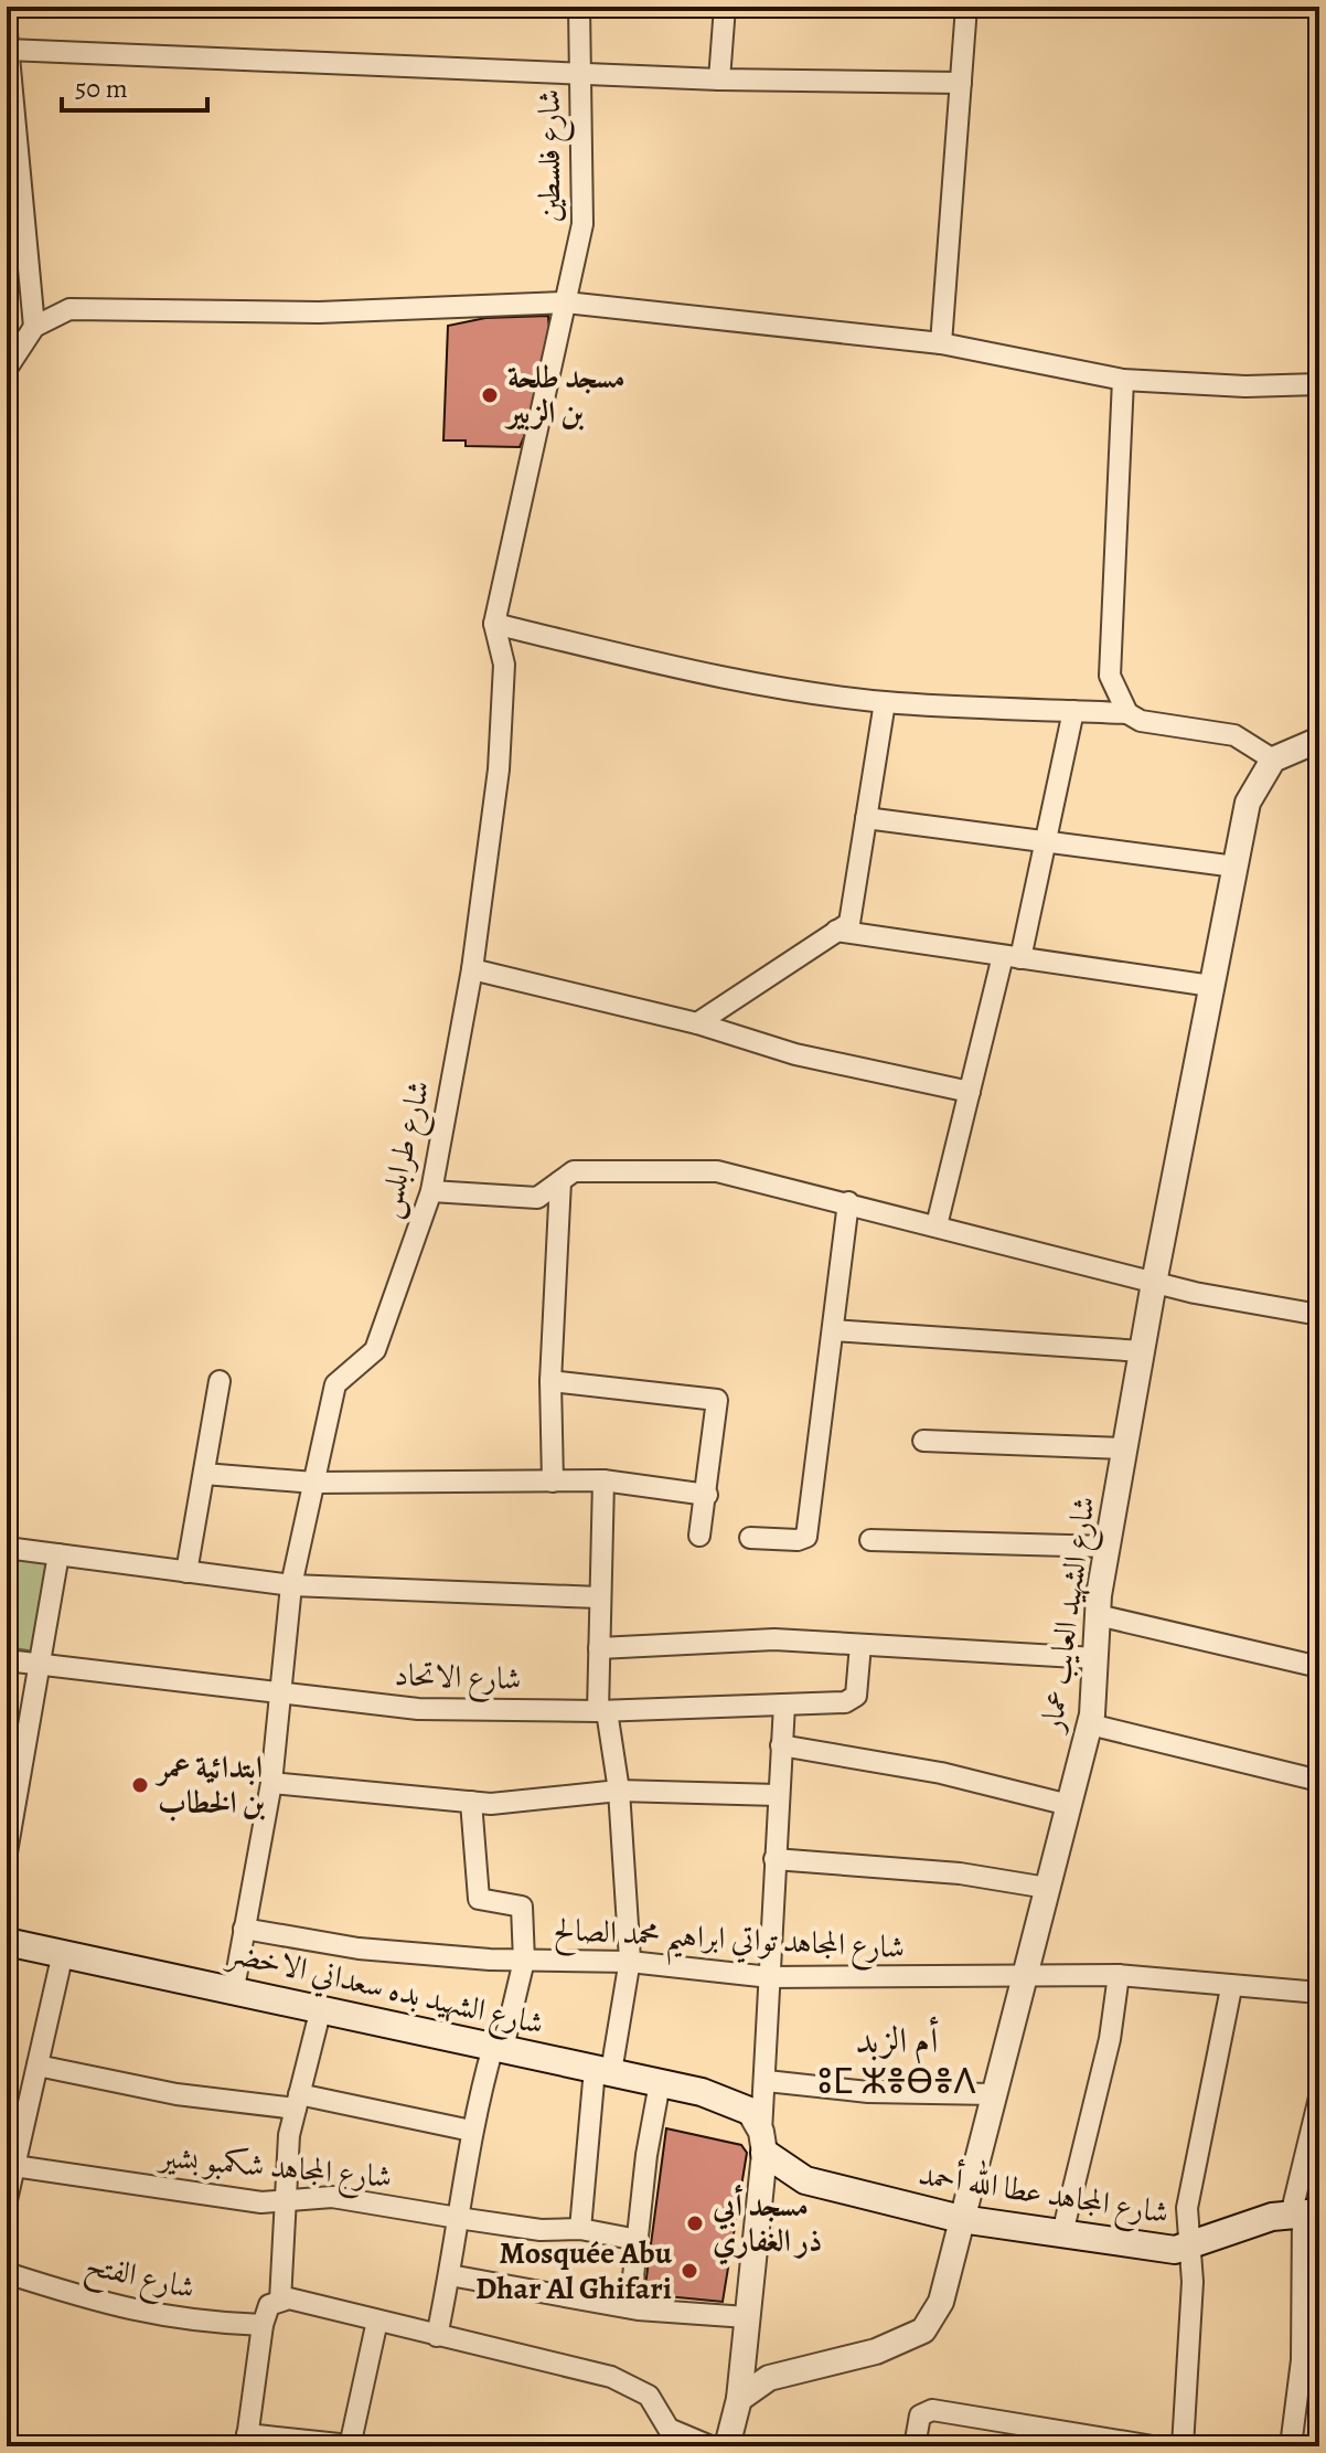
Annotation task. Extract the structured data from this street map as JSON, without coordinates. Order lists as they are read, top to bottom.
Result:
{
  "streets": {
    "main road": ["شارع الشهيد بده سعداني الاخضر", "شارع المجاهد عطا الله أحمد"],
    "street": [
      "شارع فلسطين",
      "شارع طرابلس",
      "شارع الشهيد العايب عمار",
      "شارع الاتحاد",
      "شارع المجاهد تواتي ابراهيم محمد الصالح",
      "شارع المجاهد شكمبو بشير",
      "شارع الفتح"
    ]
  },
  "crossings": [
    ["شارع فلسطين", "شارع طرابلس"],
    ["شارع طرابلس", "شارع الاتحاد"],
    ["شارع طرابلس", "شارع المجاهد تواتي ابراهيم محمد الصالح"],
    ["شارع طرابلس", "شارع الشهيد بده سعداني الاخضر"],
    ["شارع الشهيد العايب عمار", "شارع المجاهد تواتي ابراهيم محمد الصالح"],
    ["شارع الشهيد العايب عمار", "شارع المجاهد عطا الله أحمد"],
    ["شارع الشهيد بده سعداني الاخضر", "شارع المجاهد عطا الله أحمد"]
  ],
  "districts": ["أم الزبد ⵓⵎ ⵣⴻⴱⴻⴷ"],
  "places": [
    "مسجد طلحة بن الزبير",
    "ابتدائية عمر بن الخطاب",
    "مسجد أبي ذر الغفاري",
    "Mosquée Abu Dhar Al Ghifari"
  ],
  "scale_bar": "50 m"
}
